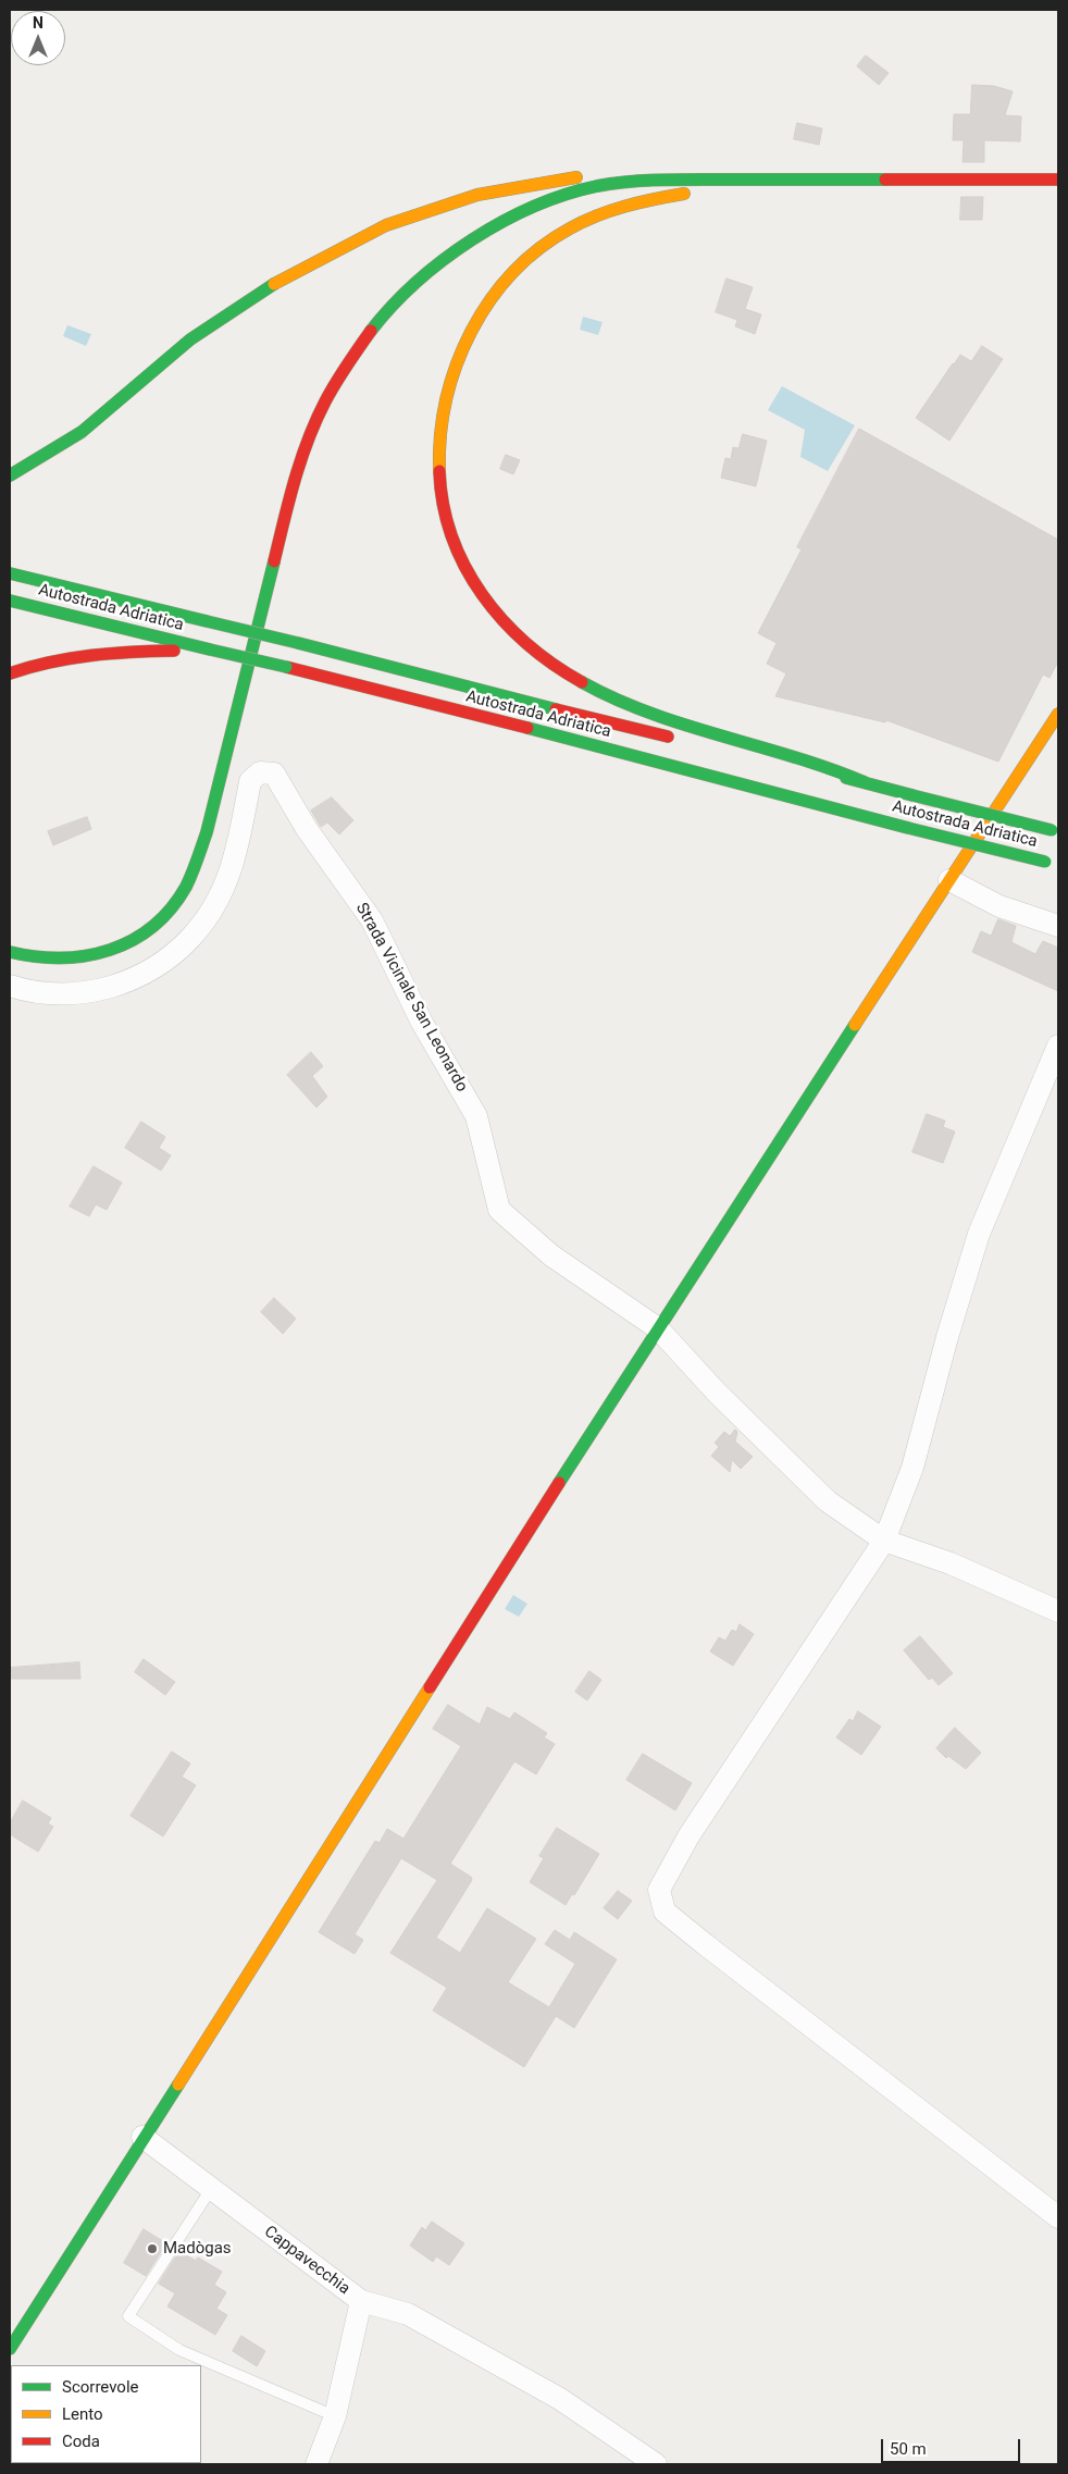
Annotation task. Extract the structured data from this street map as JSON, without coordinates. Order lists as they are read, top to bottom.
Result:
{
  "streets": {
    "main road": ["Autostrada Adriatica"],
    "street": ["Strada Vicinale San Leonardo", "Cappavecchia"]
  },
  "places": ["Madògas"],
  "legend": ["Scorrevole", "Lento", "Coda"],
  "scale_bar": "50 m",
  "north": "top"
}
